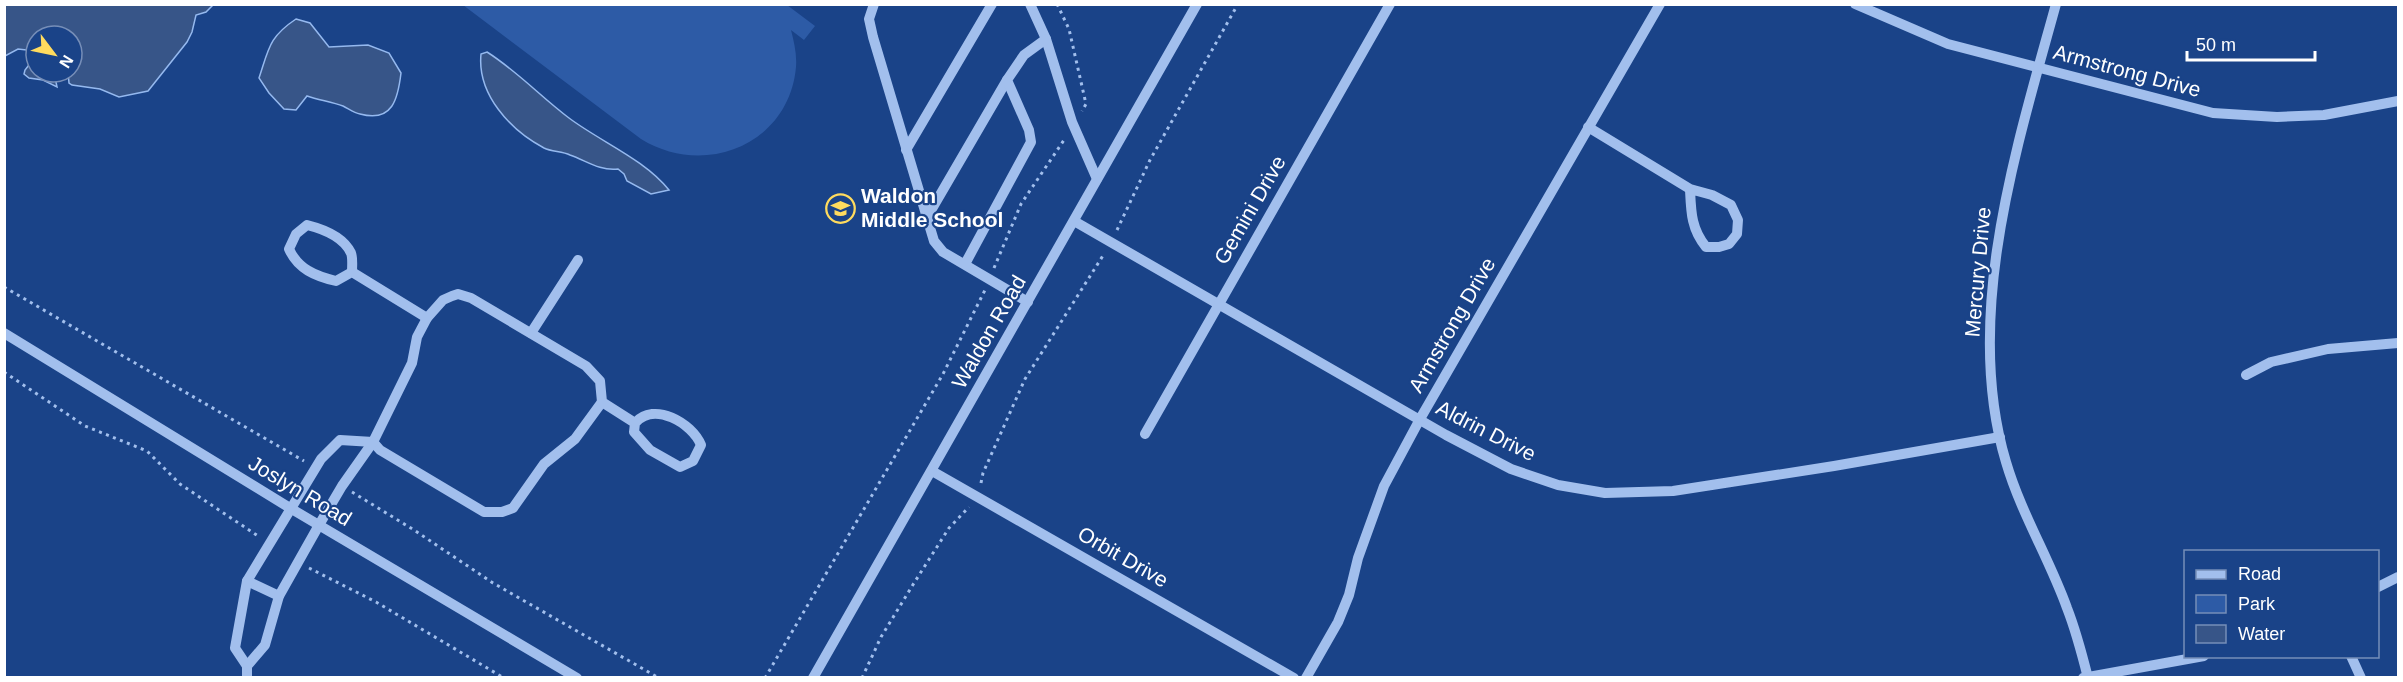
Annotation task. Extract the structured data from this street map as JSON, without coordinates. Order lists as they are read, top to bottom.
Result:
{
  "streets": {
    "street": [
      "Armstrong Drive",
      "Gemini Drive",
      "Mercury Drive",
      "Waldon Road",
      "Aldrin Drive",
      "Joslyn Road",
      "Orbit Drive"
    ]
  },
  "crossings": [
    ["Armstrong Drive", "Mercury Drive"],
    ["Armstrong Drive", "Aldrin Drive"],
    ["Gemini Drive", "Aldrin Drive"],
    ["Mercury Drive", "Aldrin Drive"],
    ["Waldon Road", "Aldrin Drive"],
    ["Waldon Road", "Orbit Drive"]
  ],
  "places": {
    "school or university": ["Waldon Middle School"]
  },
  "legend": ["Road", "Park", "Water"],
  "scale_bar": "50 m",
  "north": "bottom right"
}
